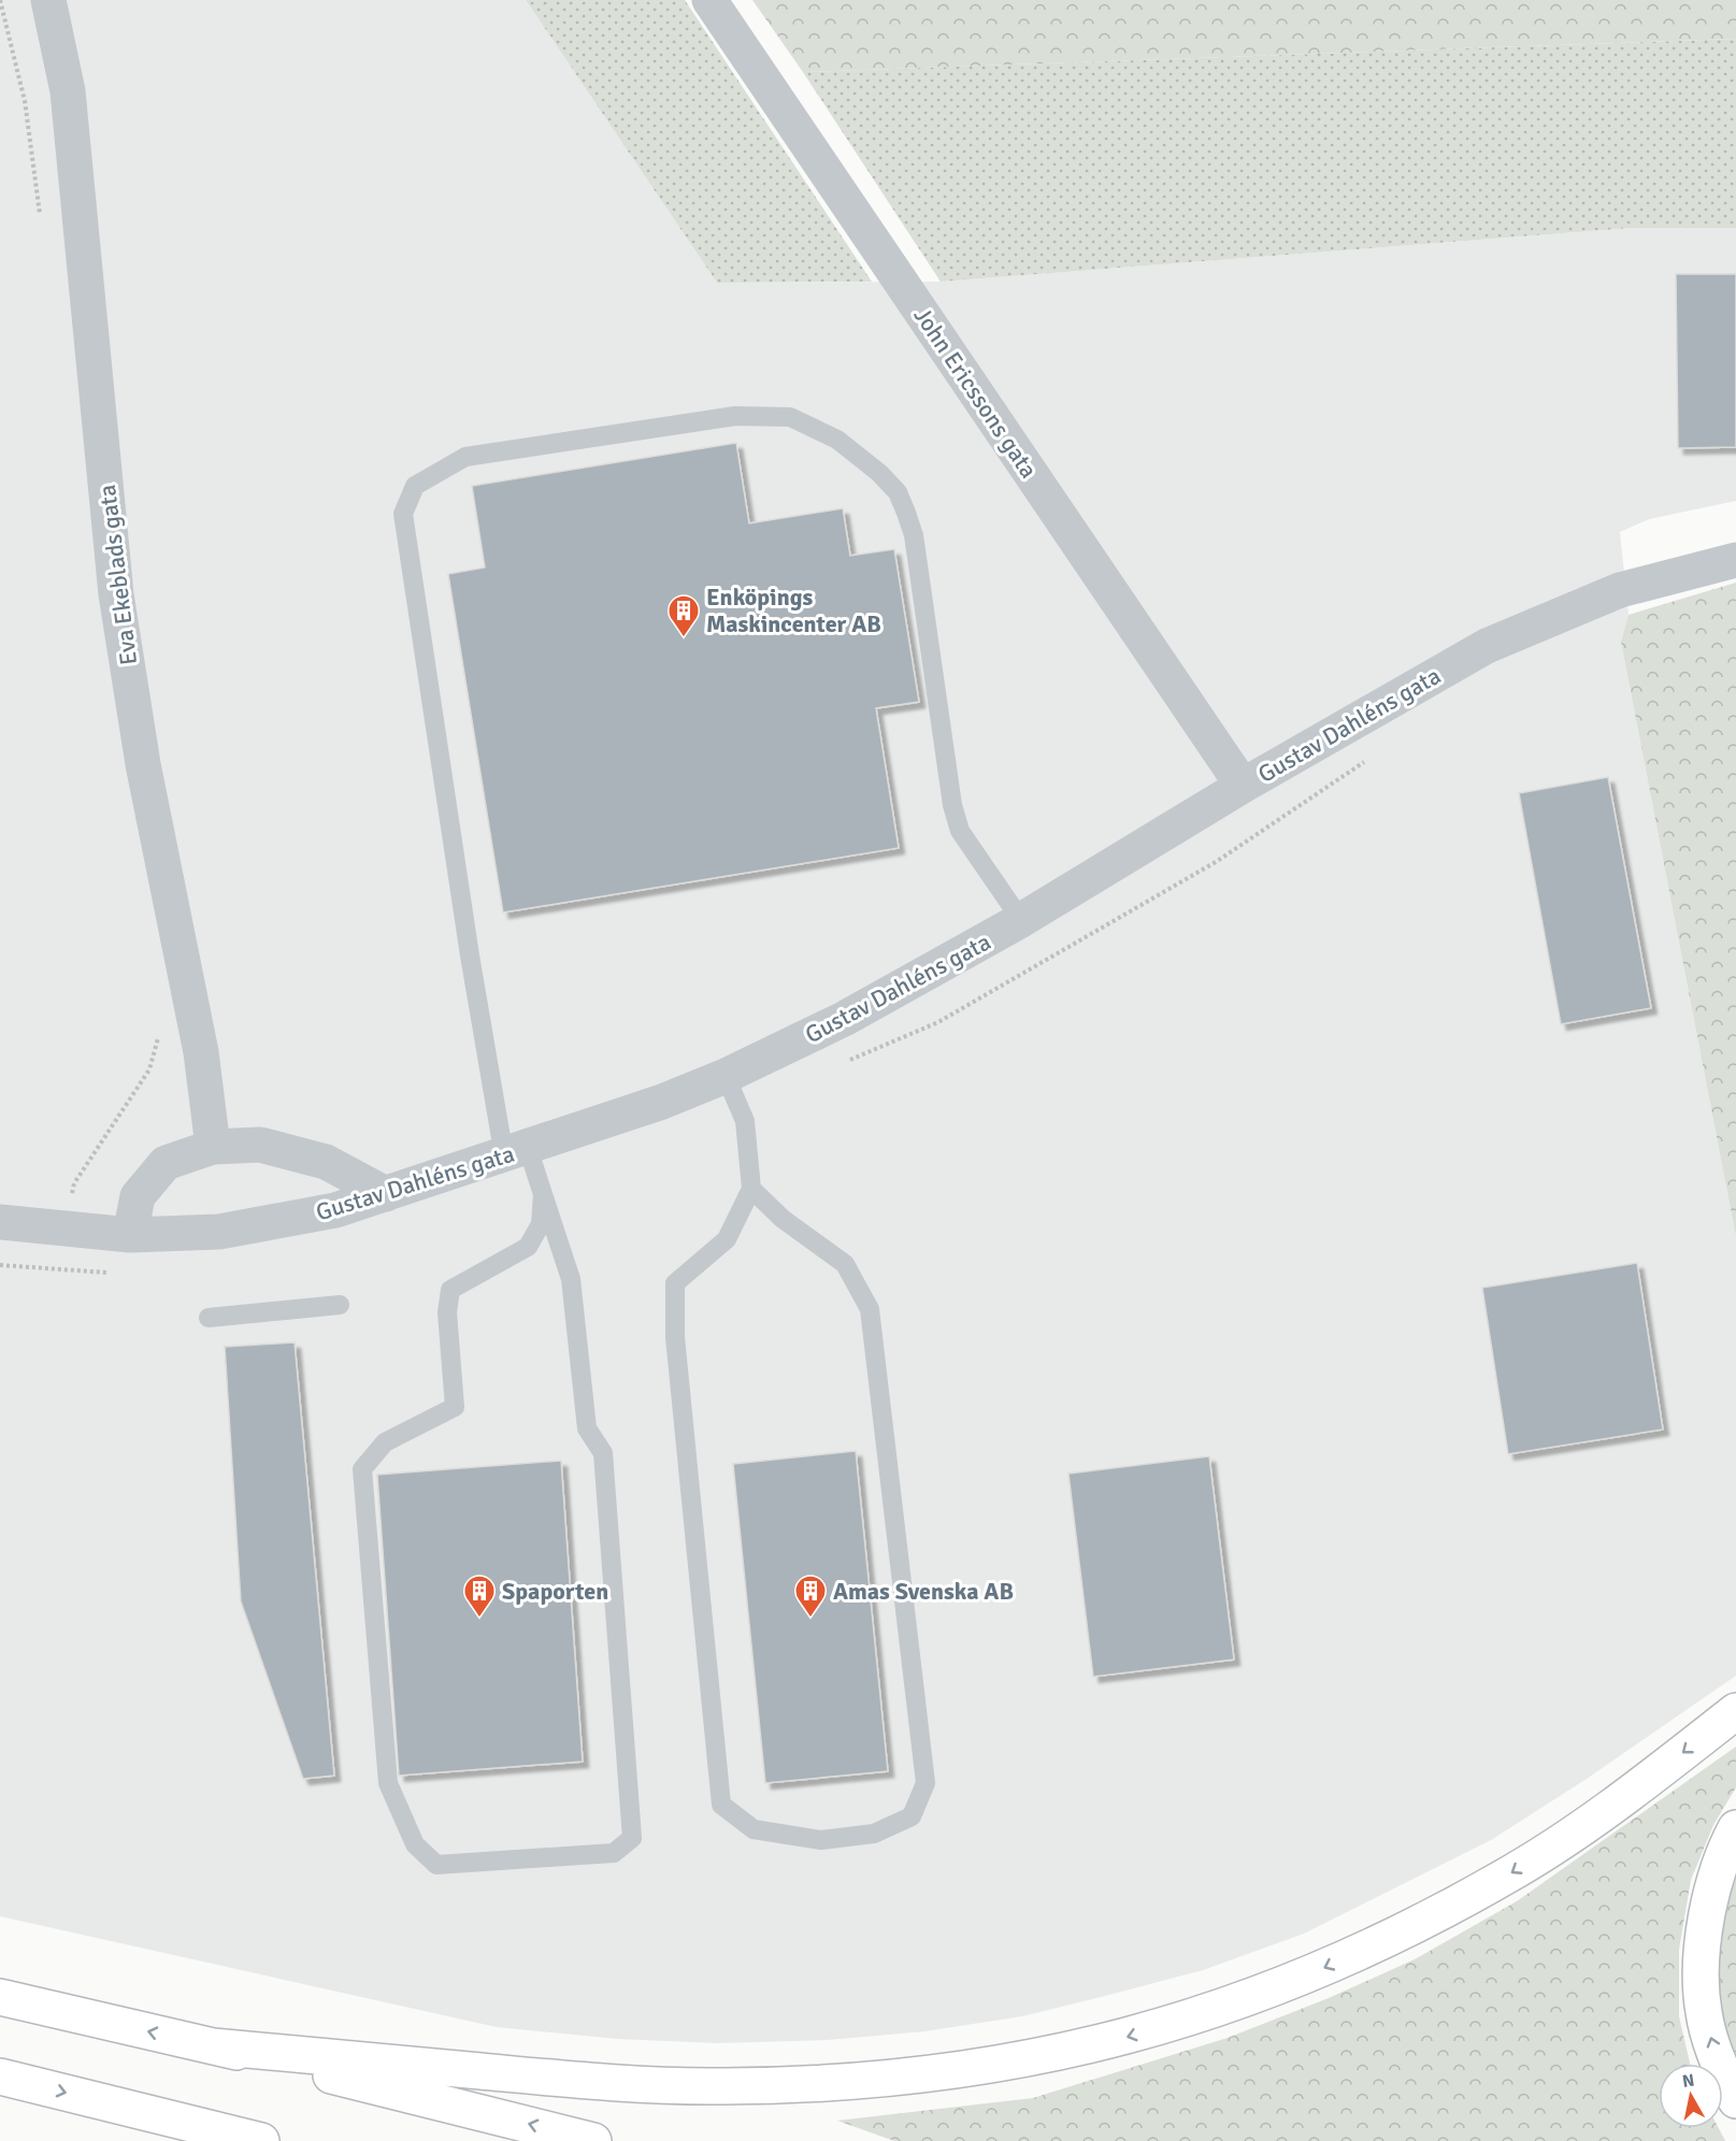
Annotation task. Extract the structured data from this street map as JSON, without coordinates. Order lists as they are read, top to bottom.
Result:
{
  "streets": {
    "street": ["John Ericssons gata", "Eva Ekeblads gata", "Gustav Dahléns gata"]
  },
  "crossings": [
    ["John Ericssons gata", "Gustav Dahléns gata"]
  ],
  "places": {
    "building": ["Enköpings Maskincenter AB", "Spaporten", "Amas Svenska AB"]
  },
  "north": "top"
}
